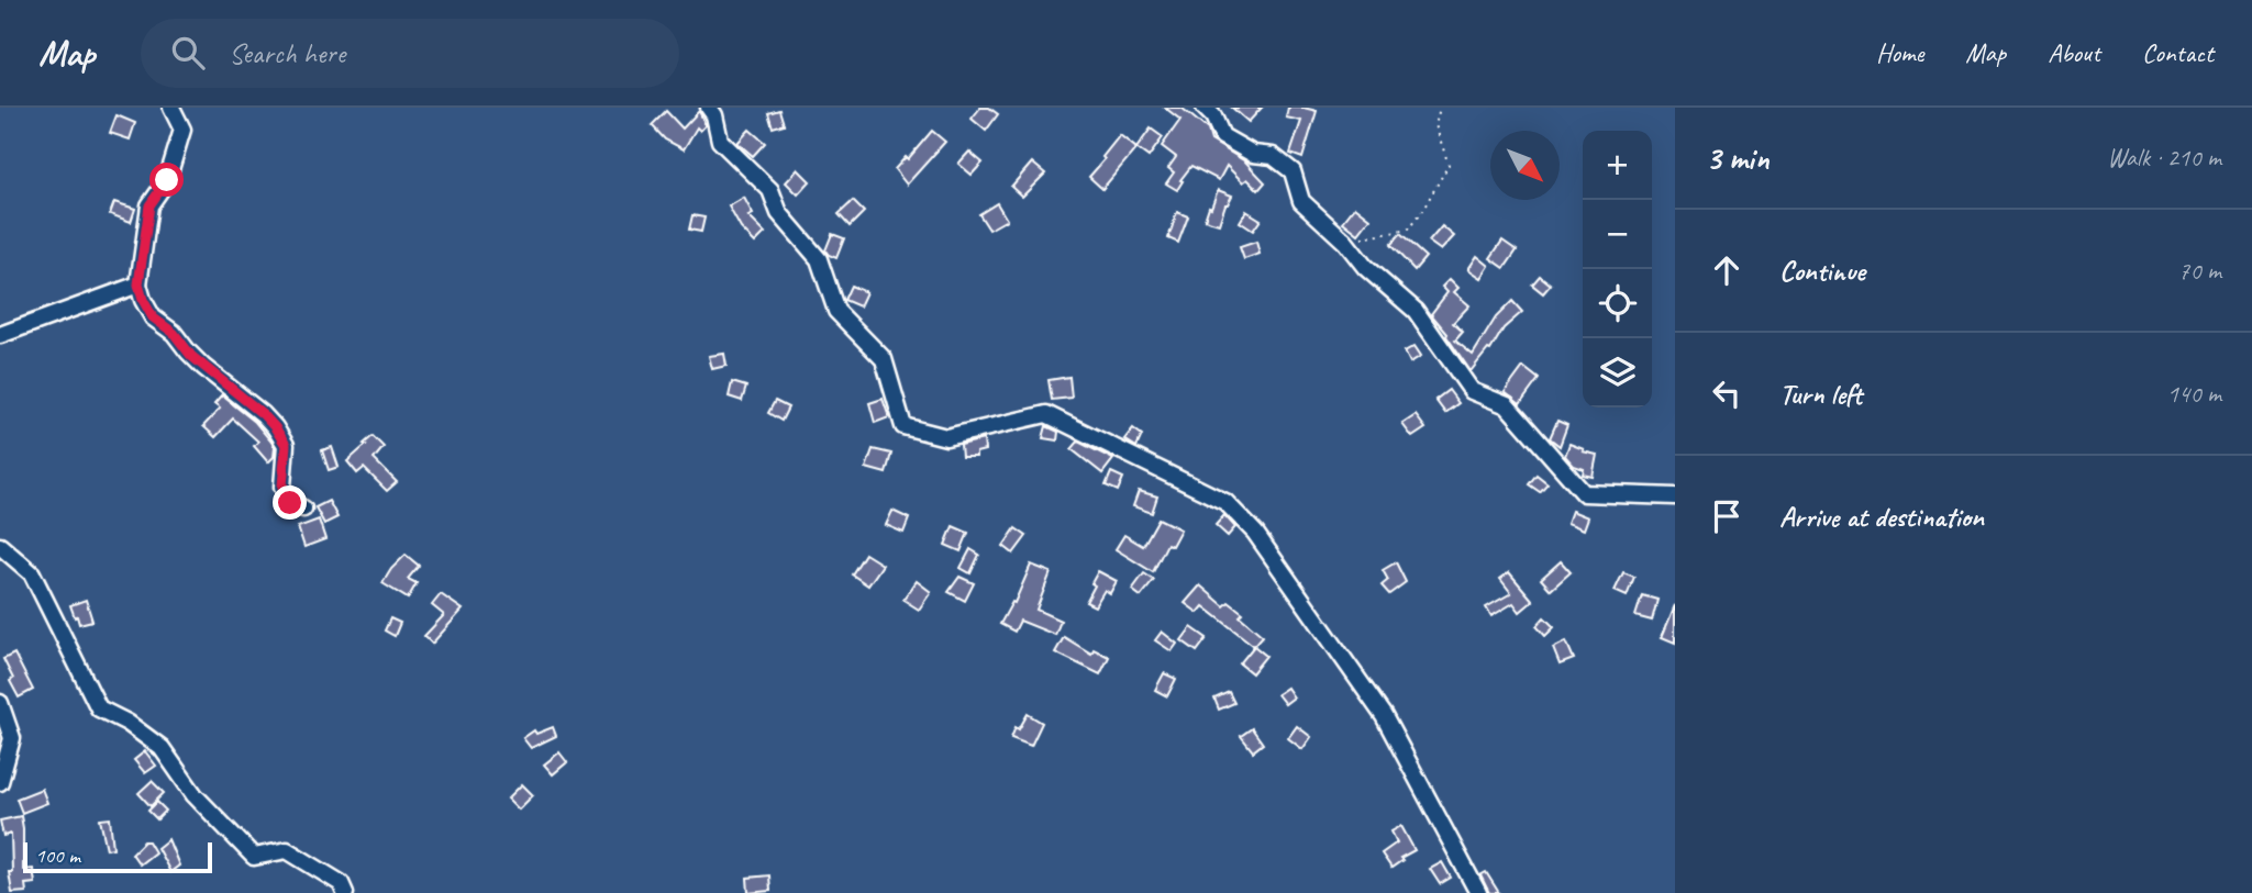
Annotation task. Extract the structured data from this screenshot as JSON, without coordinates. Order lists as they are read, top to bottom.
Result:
{
  "scale_bar": "100 m",
  "north": "bottom right",
  "page": {
    "header": "Map",
    "search": "Search here",
    "nav": [
      "Home",
      "Map",
      "About",
      "Contact"
    ],
    "heading": ["3 min", "Walk · 210 m"],
    "map_buttons": ["+", "−"],
    "list": [
      ["Continue", "70 m"],
      ["Turn left", "140 m"],
      "Arrive at destination"
    ],
    "scale": "100 m"
  }
}
